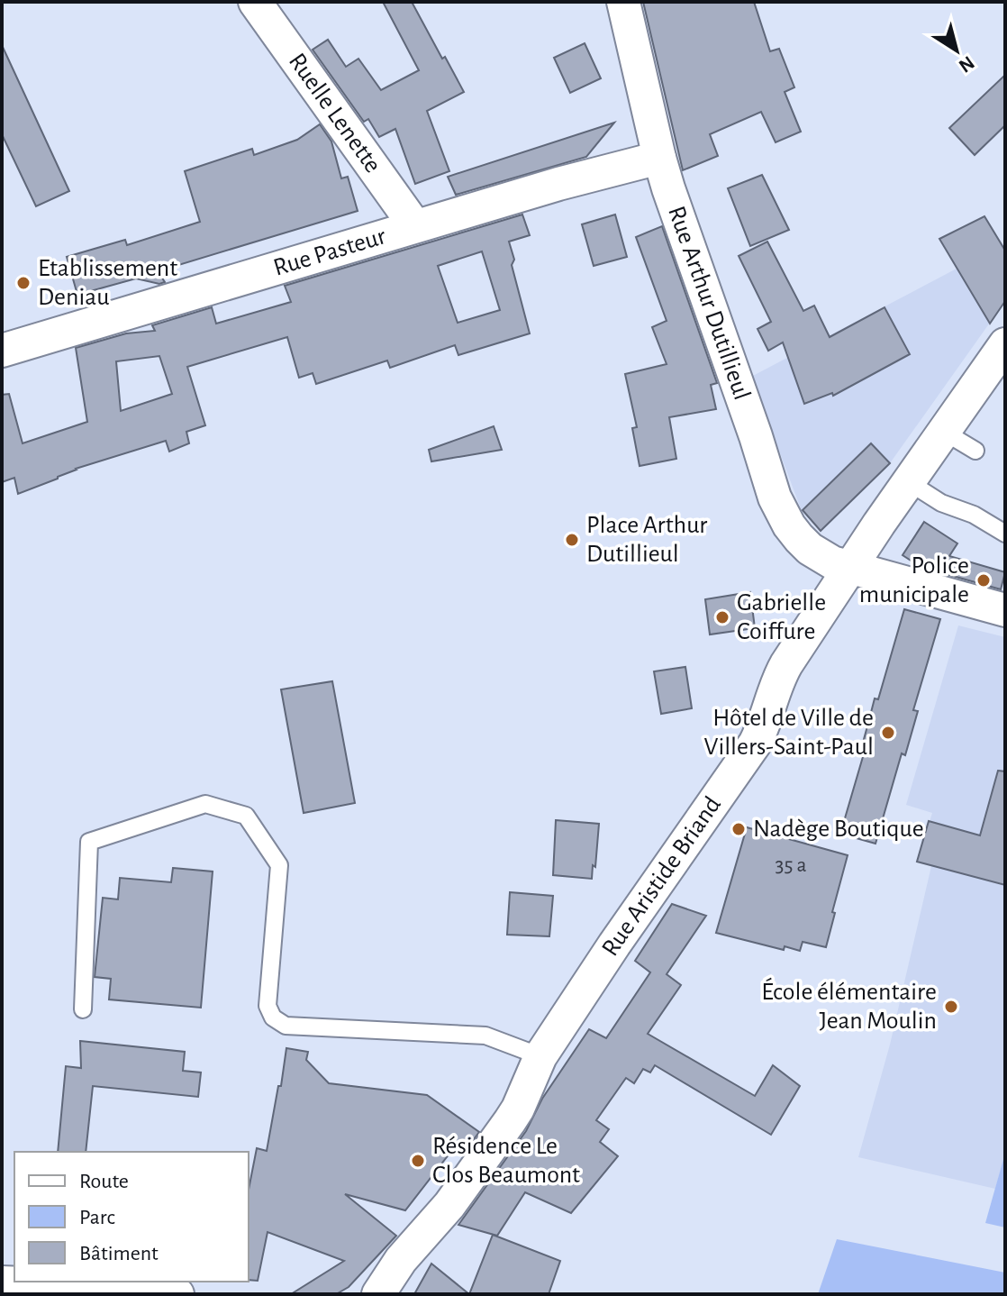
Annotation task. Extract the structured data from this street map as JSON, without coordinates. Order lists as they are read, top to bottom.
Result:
{
  "streets": {
    "street": [
      "Ruelle Lenette",
      "Rue Pasteur",
      "Rue Arthur Dutillieul",
      "Rue Aristide Briand"
    ]
  },
  "crossings": [
    ["Ruelle Lenette", "Rue Pasteur"],
    ["Rue Pasteur", "Rue Arthur Dutillieul"],
    ["Rue Arthur Dutillieul", "Rue Aristide Briand"]
  ],
  "places": [
    "Etablissement Deniau",
    "Place Arthur Dutillieul",
    "Police municipale",
    "Gabrielle Coiffure",
    "Hôtel de Ville de Villers-Saint-Paul",
    "Nadège Boutique",
    "École élémentaire Jean Moulin",
    "Résidence Le Clos Beaumont"
  ],
  "house_numbers": ["35 a"],
  "legend": ["Route", "Parc", "Bâtiment"],
  "north": "bottom right"
}
